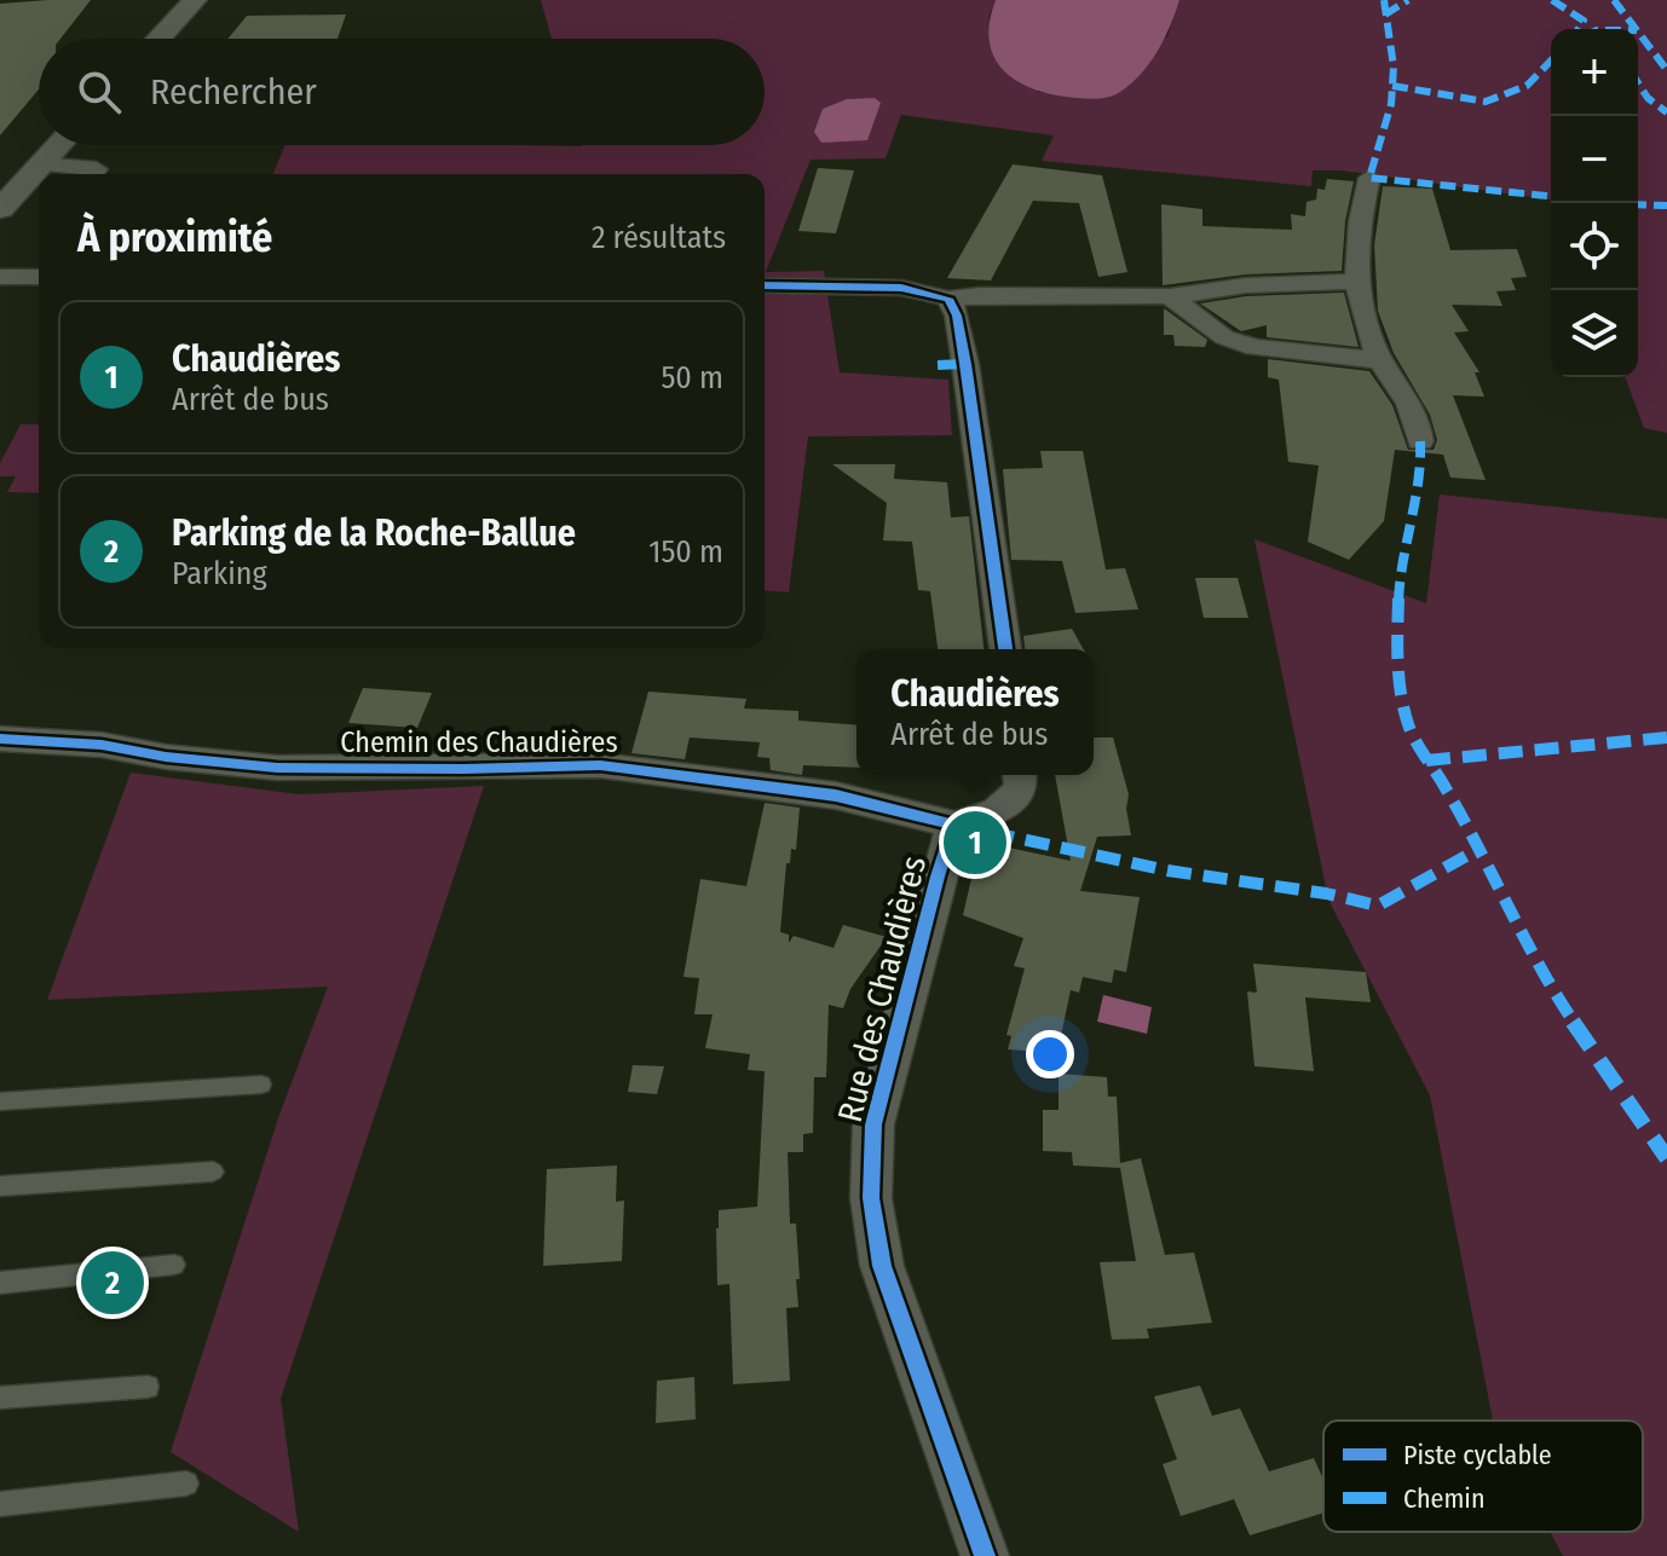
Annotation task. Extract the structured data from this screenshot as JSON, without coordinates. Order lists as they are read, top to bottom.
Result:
{
  "streets": {
    "street": ["Chemin des Chaudières", "Rue des Chaudières"]
  },
  "crossings": [
    ["Chemin des Chaudières", "Rue des Chaudières"]
  ],
  "legend": ["Piste cyclable", "Chemin"],
  "page": {
    "map_buttons": ["+", "−"],
    "search": "Rechercher",
    "heading": ["À proximité", "2 résultats"],
    "list": [
      {
        "mark": "1",
        "name": "Chaudières",
        "note": "Arrêt de bus",
        "value": "50 m"
      },
      {
        "mark": "2",
        "name": "Parking de la Roche-Ballue",
        "note": "Parking",
        "value": "150 m"
      }
    ],
    "popup": ["Chaudières", "Arrêt de bus"],
    "pins": ["1", "2"]
  }
}
